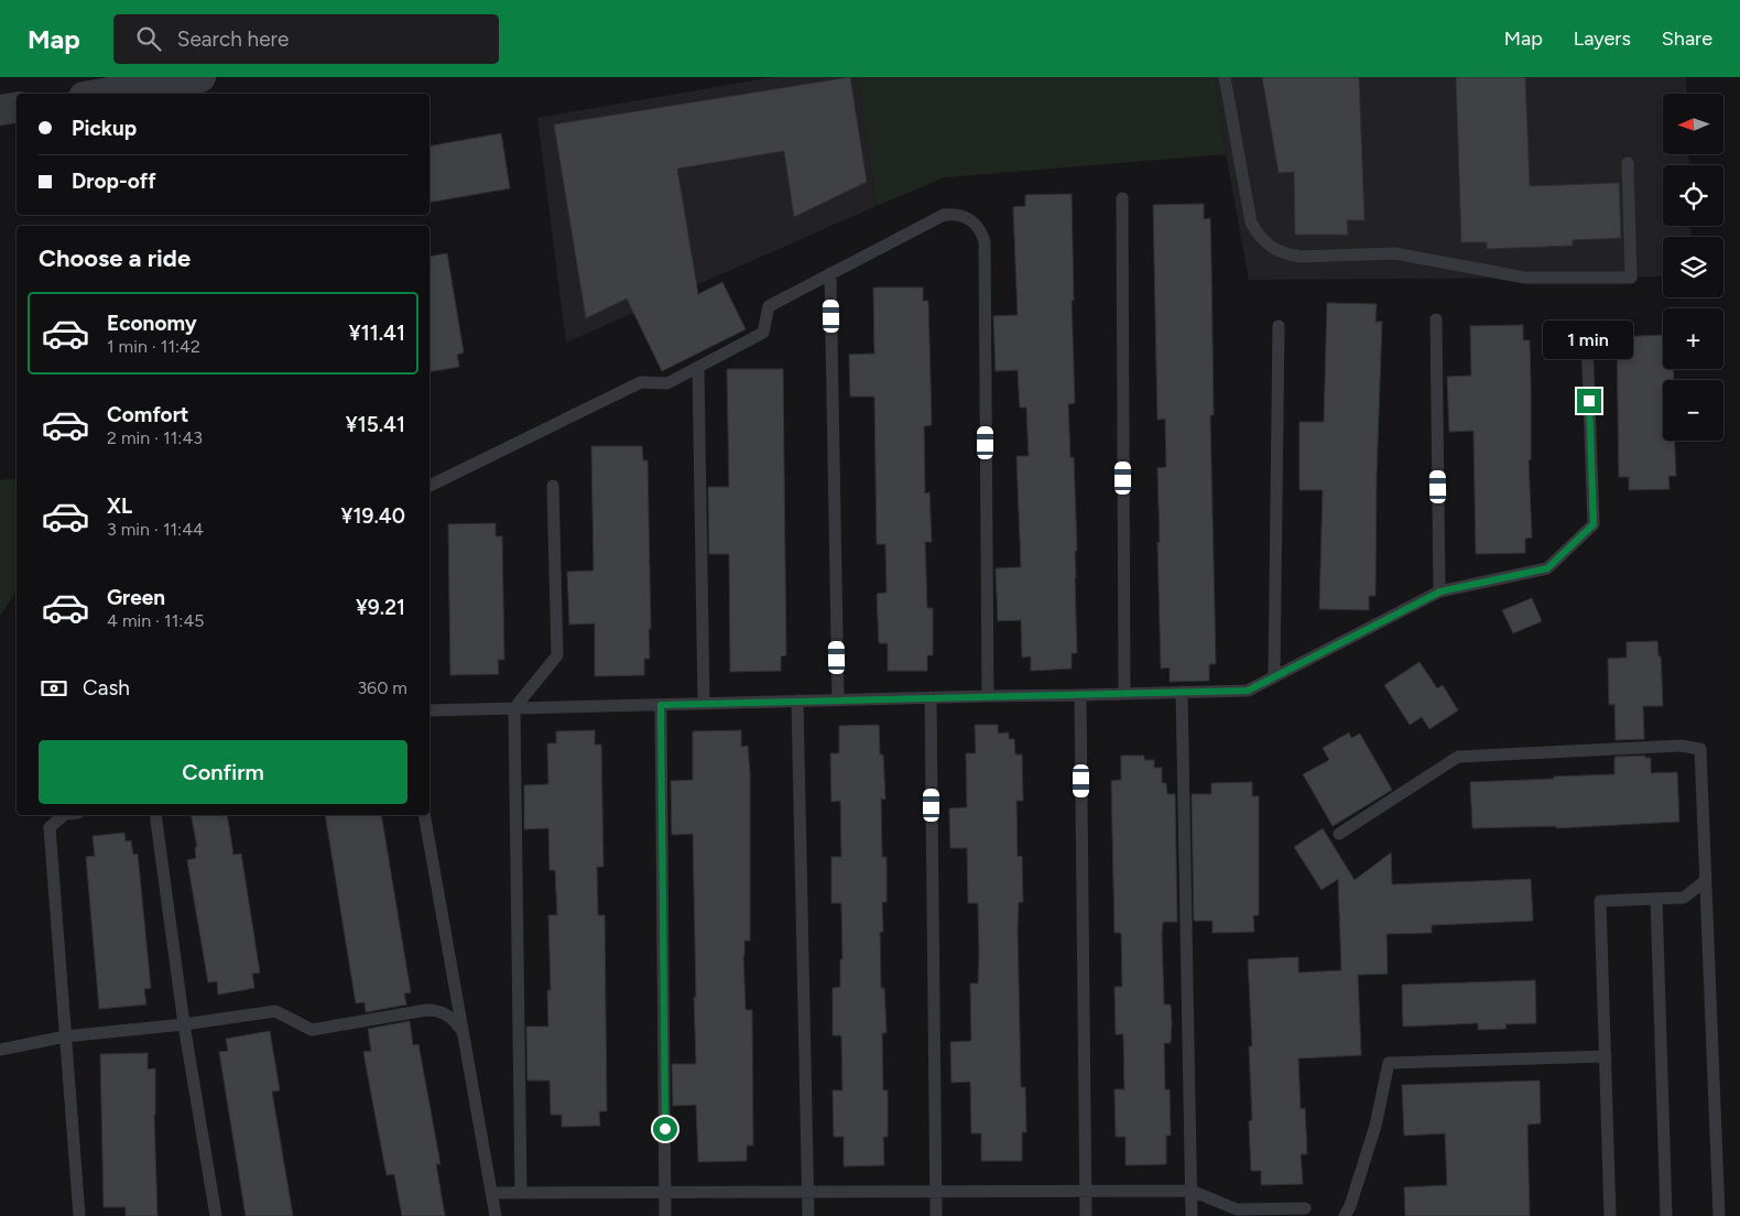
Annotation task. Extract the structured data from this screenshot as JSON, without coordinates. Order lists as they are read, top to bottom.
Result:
{
  "north": "left",
  "page": {
    "header": "Map",
    "search": "Search here",
    "nav": ["Map", "Layers", "Share"],
    "map_buttons": ["+", "−"],
    "banner": ["Pickup", "Drop-off"],
    "heading": "Choose a ride",
    "list": [
      {
        "name": "Economy",
        "note": "1 min · 11:42",
        "value": "¥11.41"
      },
      {
        "name": "Comfort",
        "note": "2 min · 11:43",
        "value": "¥15.41"
      },
      {
        "name": "XL",
        "note": "3 min · 11:44",
        "value": "¥19.40"
      },
      {
        "name": "Green",
        "note": "4 min · 11:45",
        "value": "¥9.21"
      }
    ],
    "bubble": "1 min",
    "pay": ["Cash", "360 m"],
    "buttons": "Confirm"
  }
}
